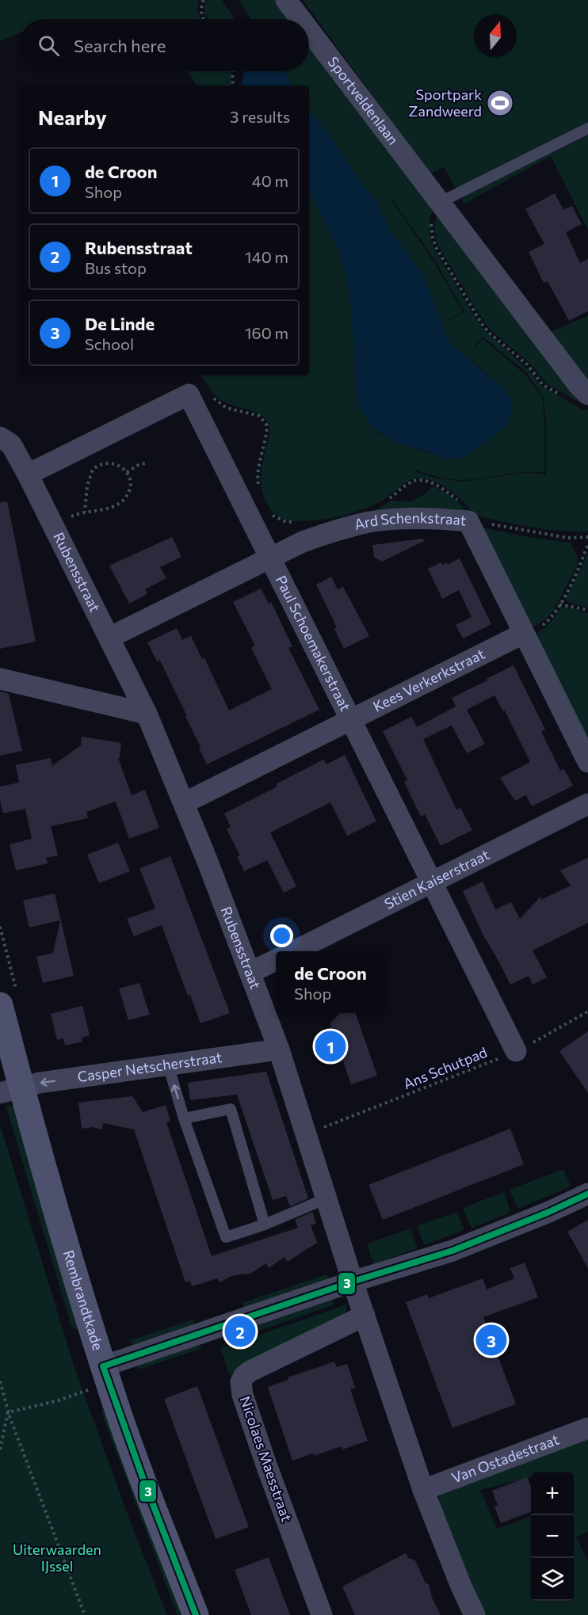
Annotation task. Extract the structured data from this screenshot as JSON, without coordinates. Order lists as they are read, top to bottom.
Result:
{
  "streets": {
    "street": [
      "Sportveldenlaan",
      "Ard Schenkstraat",
      "Rubensstraat",
      "Paul Schoemakerstraat",
      "Kees Verkerkstraat",
      "Stien Kaiserstraat",
      "Casper Netscherstraat",
      "Rembrandtkade",
      "Nicolaes Maesstraat",
      "Van Ostadestraat"
    ],
    "path": ["Ans Schutpad"]
  },
  "crossings": [
    ["Ard Schenkstraat", "Rubensstraat"],
    ["Ard Schenkstraat", "Paul Schoemakerstraat"],
    ["Ard Schenkstraat", "Kees Verkerkstraat"],
    ["Rubensstraat", "Paul Schoemakerstraat"],
    ["Rubensstraat", "Kees Verkerkstraat"],
    ["Rubensstraat", "Casper Netscherstraat"],
    ["Rubensstraat", "Ans Schutpad"],
    ["Rubensstraat", "Nicolaes Maesstraat"],
    ["Rubensstraat", "Van Ostadestraat"],
    ["Paul Schoemakerstraat", "Kees Verkerkstraat"],
    ["Paul Schoemakerstraat", "Stien Kaiserstraat"],
    ["Paul Schoemakerstraat", "Ans Schutpad"],
    ["Casper Netscherstraat", "Rembrandtkade"]
  ],
  "one_way": ["Casper Netscherstraat"],
  "parks": ["Uiterwaarden IJssel"],
  "places": {
    "sports": ["Sportpark Zandweerd"]
  },
  "lines": ["transit line 3"],
  "north": "top",
  "page": {
    "search": "Search here",
    "heading": ["Nearby", "3 results"],
    "list": [
      {
        "mark": "1",
        "name": "de Croon",
        "note": "Shop",
        "value": "40 m"
      },
      {
        "mark": "2",
        "name": "Rubensstraat",
        "note": "Bus stop",
        "value": "140 m"
      },
      {
        "mark": "3",
        "name": "De Linde",
        "note": "School",
        "value": "160 m"
      }
    ],
    "popup": ["de Croon", "Shop"],
    "pins": ["1", "2", "3"],
    "map_buttons": ["+", "−"]
  }
}
